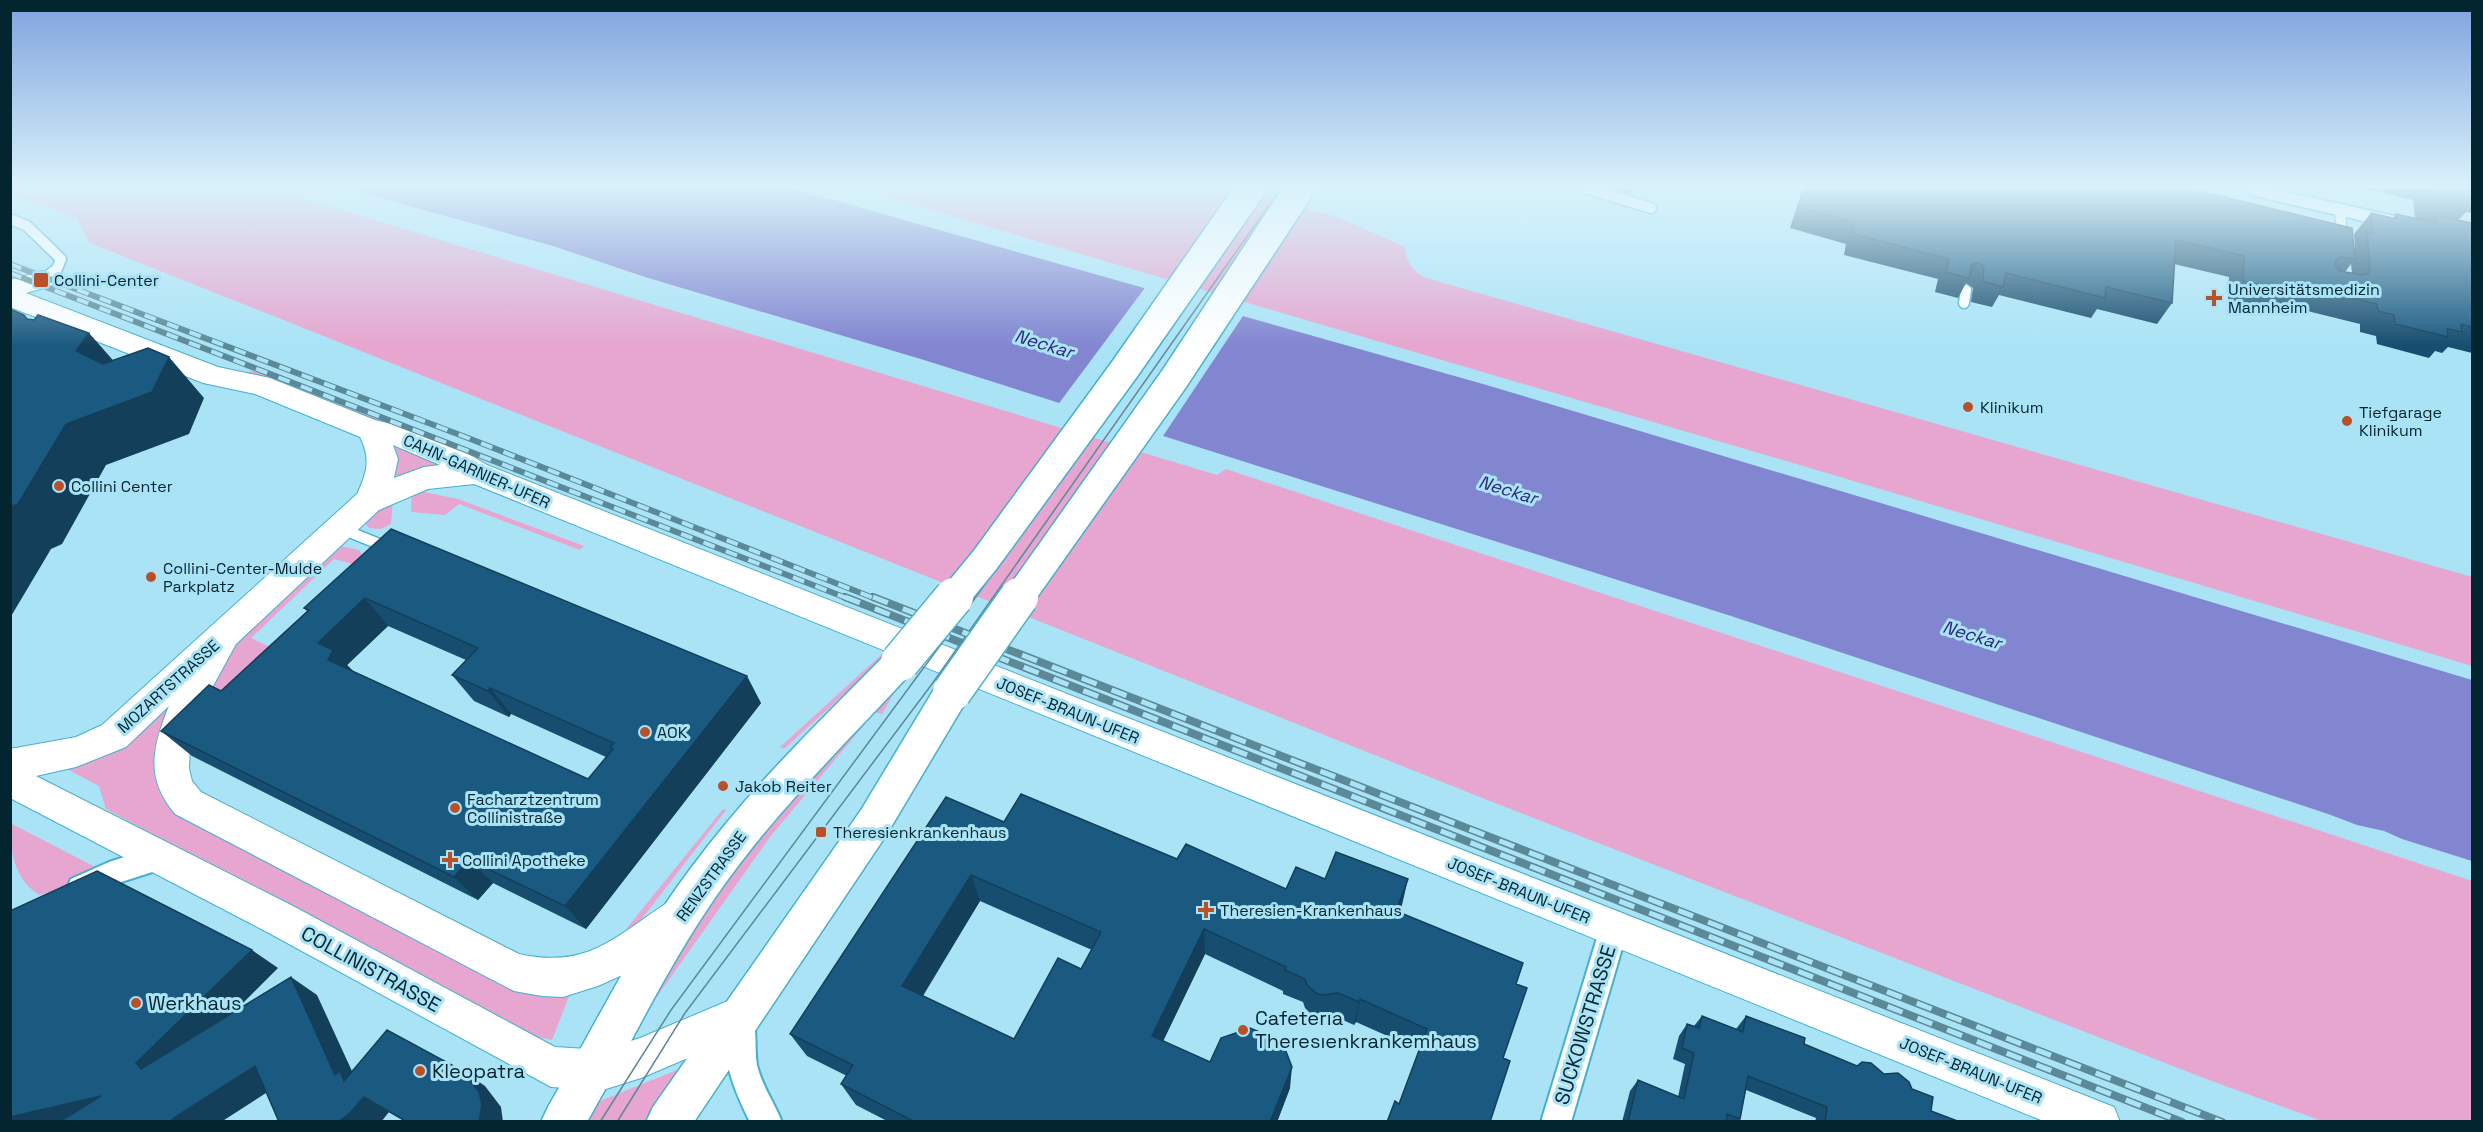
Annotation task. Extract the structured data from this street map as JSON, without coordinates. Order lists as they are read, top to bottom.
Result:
{
  "streets": {
    "main road": ["RENZSTRASSE"],
    "street": [
      "CAHN-GARNIER-UFER",
      "MOZARTSTRASSE",
      "JOSEF-BRAUN-UFER",
      "COLLINISTRASSE",
      "SUCKOWSTRASSE"
    ]
  },
  "crossings": [
    ["CAHN-GARNIER-UFER", "MOZARTSTRASSE"],
    ["CAHN-GARNIER-UFER", "JOSEF-BRAUN-UFER"],
    ["MOZARTSTRASSE", "RENZSTRASSE"],
    ["JOSEF-BRAUN-UFER", "SUCKOWSTRASSE"],
    ["RENZSTRASSE", "COLLINISTRASSE"]
  ],
  "water": ["Neckar"],
  "places": {
    "transit": ["Collini-Center", "Theresienkrankenhaus"],
    "health": ["Universitätsmedizin Mannheim", "Collini Apotheke", "Theresien-Krankenhaus"],
    "other": [
      "Klinikum",
      "Tiefgarage Klinikum",
      "Collini Center",
      "Collini-Center-Mulde Parkplatz",
      "AOK",
      "Jakob Reiter",
      "Facharztzentrum Collinistraße",
      "Werkhaus",
      "Cafeterıa Theresıenkrankemhaus",
      "Kleopatra"
    ]
  }
}
